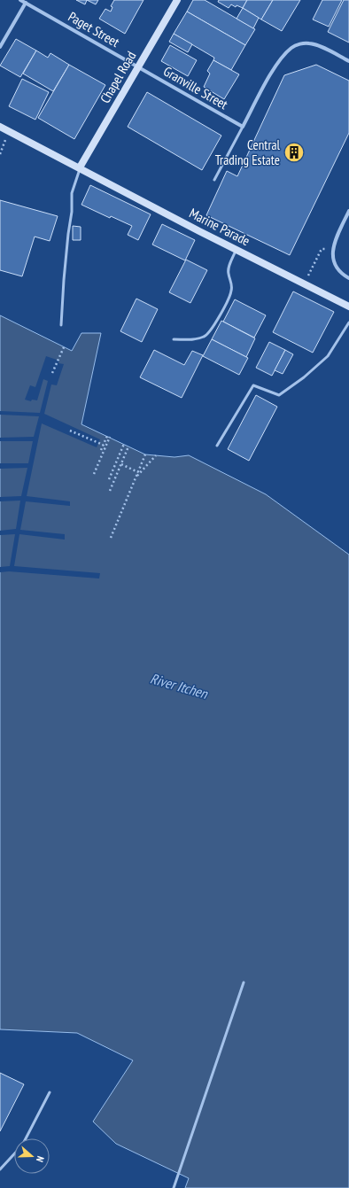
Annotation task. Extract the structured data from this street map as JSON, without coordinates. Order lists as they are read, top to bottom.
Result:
{
  "streets": {
    "main road": ["Chapel Road", "Marine Parade"],
    "street": ["Paget Street", "Granville Street"]
  },
  "crossings": [
    ["Paget Street", "Chapel Road"],
    ["Paget Street", "Granville Street"],
    ["Chapel Road", "Granville Street"],
    ["Chapel Road", "Marine Parade"]
  ],
  "water": ["River Itchen"],
  "places": {
    "building": ["Central Trading Estate"]
  },
  "north": "right"
}
